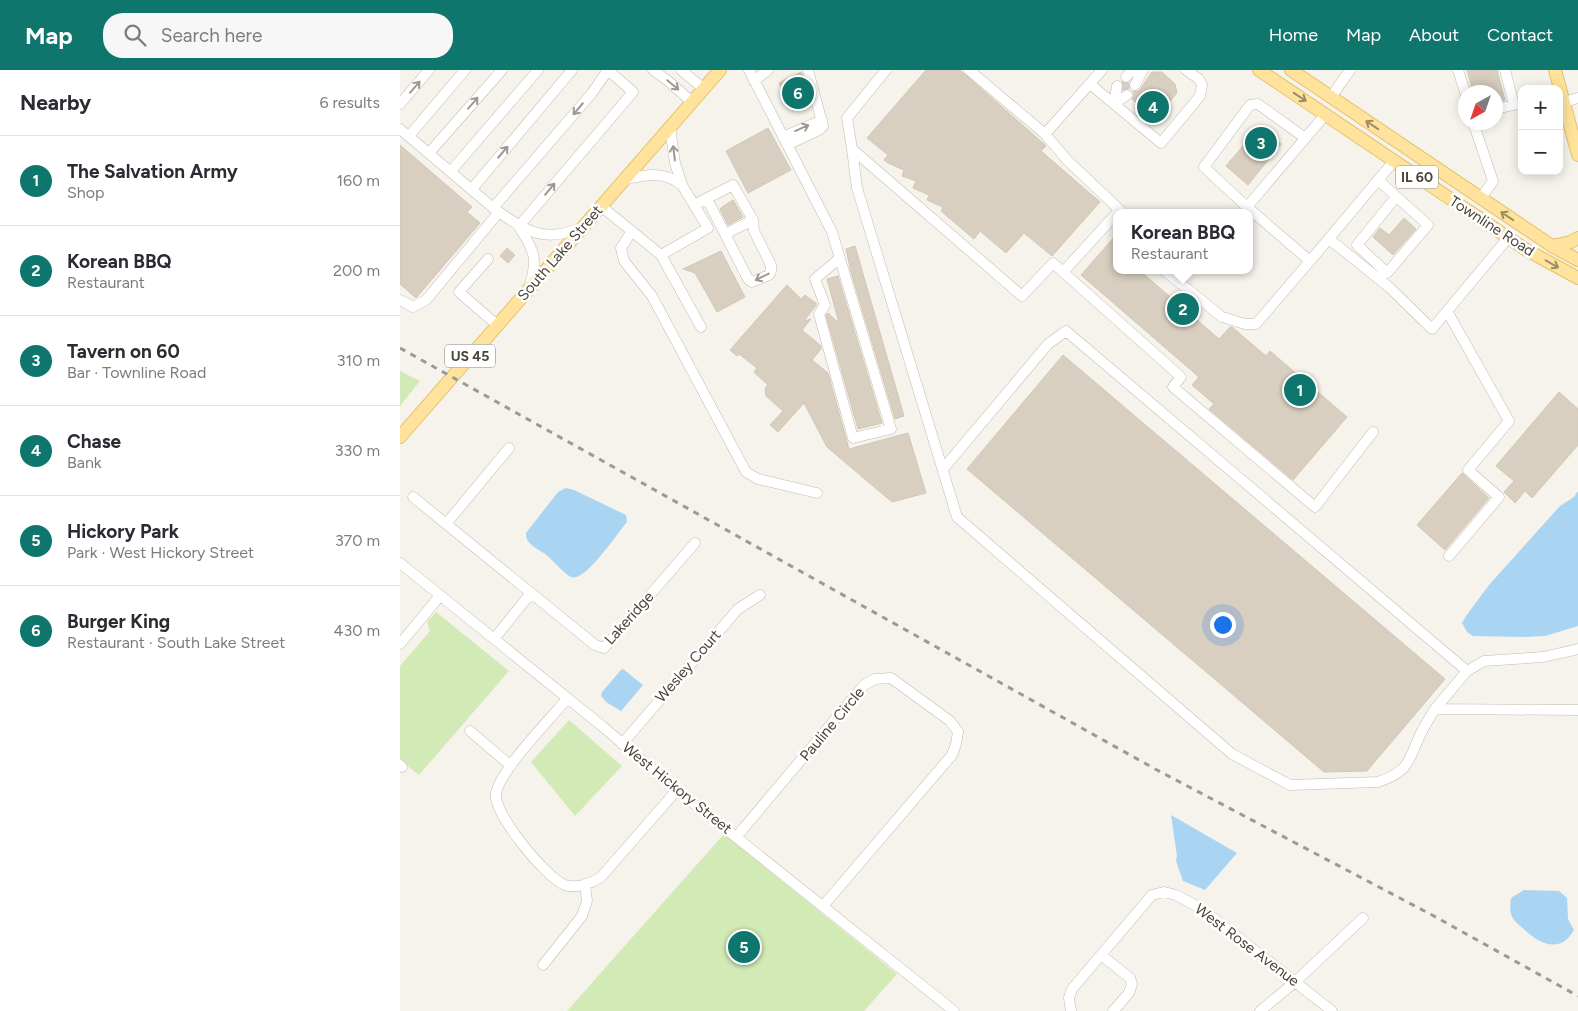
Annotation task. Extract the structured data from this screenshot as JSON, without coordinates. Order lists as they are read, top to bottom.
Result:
{
  "streets": {
    "main road": [
      "IL 60",
      "Townline Road",
      "South Lake Street",
      "US 45"
    ],
    "street": [
      "Lakeridge",
      "Wesley Court",
      "Pauline Circle",
      "West Hickory Street",
      "West Rose Avenue"
    ]
  },
  "crossings": [
    ["Wesley Court", "West Hickory Street"],
    ["Pauline Circle", "West Hickory Street"]
  ],
  "north": "bottom left",
  "page": {
    "header": "Map",
    "search": "Search here",
    "nav": [
      "Home",
      "Map",
      "About",
      "Contact"
    ],
    "heading": ["Nearby", "6 results"],
    "pins": [
      "6",
      "4",
      "3",
      "2",
      "1",
      "5"
    ],
    "map_buttons": ["+", "−"],
    "list": [
      {
        "mark": "1",
        "name": "The Salvation Army",
        "note": "Shop",
        "value": "160 m"
      },
      {
        "mark": "2",
        "name": "Korean BBQ",
        "note": "Restaurant",
        "value": "200 m"
      },
      {
        "mark": "3",
        "name": "Tavern on 60",
        "note": "Bar · Townline Road",
        "value": "310 m"
      },
      {
        "mark": "4",
        "name": "Chase",
        "note": "Bank",
        "value": "330 m"
      },
      {
        "mark": "5",
        "name": "Hickory Park",
        "note": "Park · West Hickory Street",
        "value": "370 m"
      },
      {
        "mark": "6",
        "name": "Burger King",
        "note": "Restaurant · South Lake Street",
        "value": "430 m"
      }
    ],
    "popup": ["Korean BBQ", "Restaurant"]
  }
}
